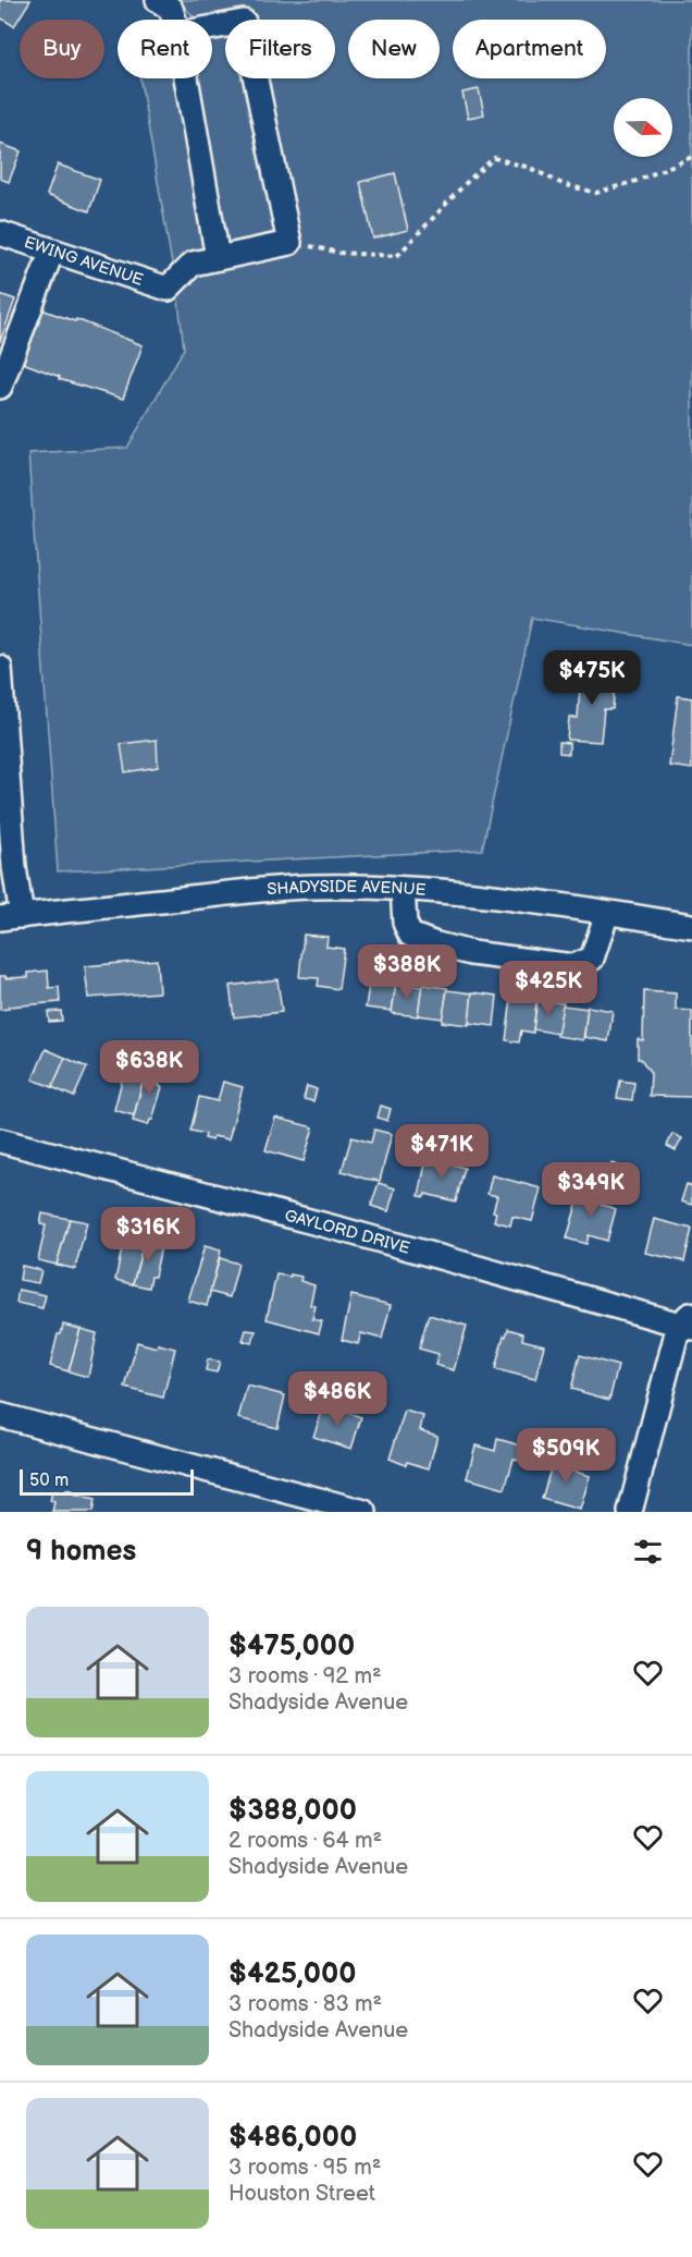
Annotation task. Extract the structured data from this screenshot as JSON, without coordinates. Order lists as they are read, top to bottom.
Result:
{
  "streets": {
    "street": ["EWING AVENUE", "SHADYSIDE AVENUE", "GAYLORD DRIVE"]
  },
  "scale_bar": "50 m",
  "north": "right",
  "page": {
    "chip": [
      "Buy",
      "Rent",
      "Filters",
      "New",
      "Apartment"
    ],
    "price": [
      "$475K",
      "$388K",
      "$425K",
      "$638K",
      "$471K",
      "$349K",
      "$316K",
      "$486K",
      "$509K"
    ],
    "scale": "50 m",
    "heading": "9 homes",
    "list": [
      {
        "name": "$475,000",
        "note": "3 rooms · 92 m² · Shadyside Avenue"
      },
      {
        "name": "$388,000",
        "note": "2 rooms · 64 m² · Shadyside Avenue"
      },
      {
        "name": "$425,000",
        "note": "3 rooms · 83 m² · Shadyside Avenue"
      },
      {
        "name": "$486,000",
        "note": "3 rooms · 95 m² · Houston Street"
      }
    ]
  }
}
